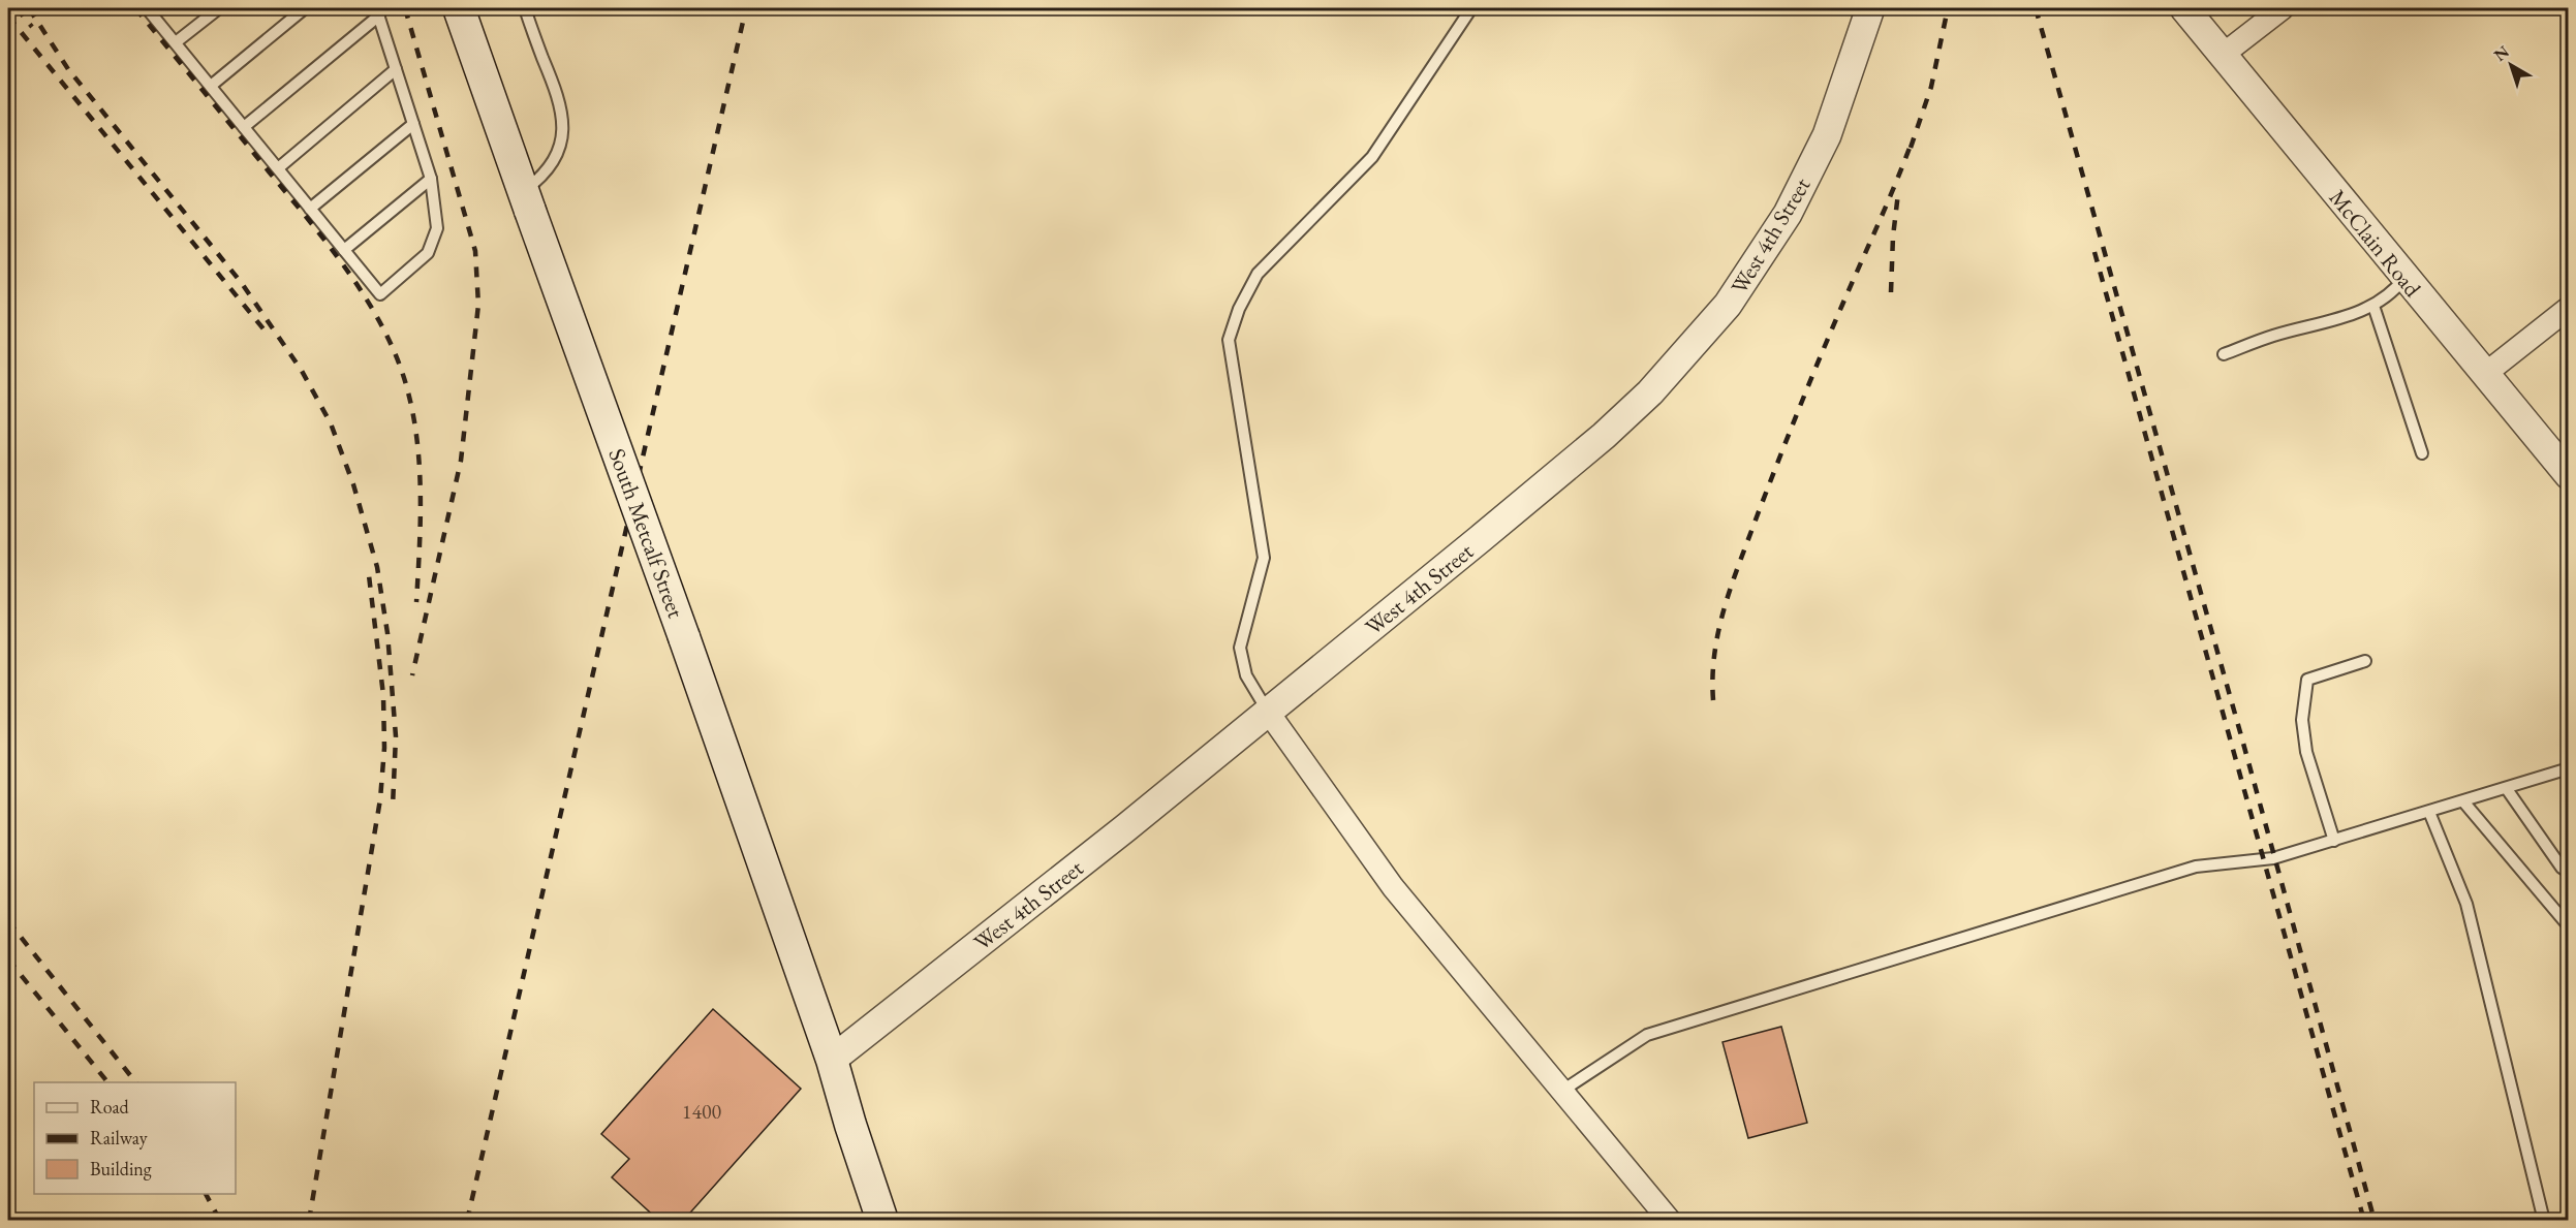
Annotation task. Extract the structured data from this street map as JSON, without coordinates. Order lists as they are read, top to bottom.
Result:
{
  "streets": {
    "main road": ["South Metcalf Street"],
    "street": ["West 4th Street", "McClain Road"]
  },
  "crossings": [
    ["West 4th Street", "South Metcalf Street"]
  ],
  "house_numbers": ["1400"],
  "legend": ["Road", "Railway", "Building"],
  "north": "top left"
}
